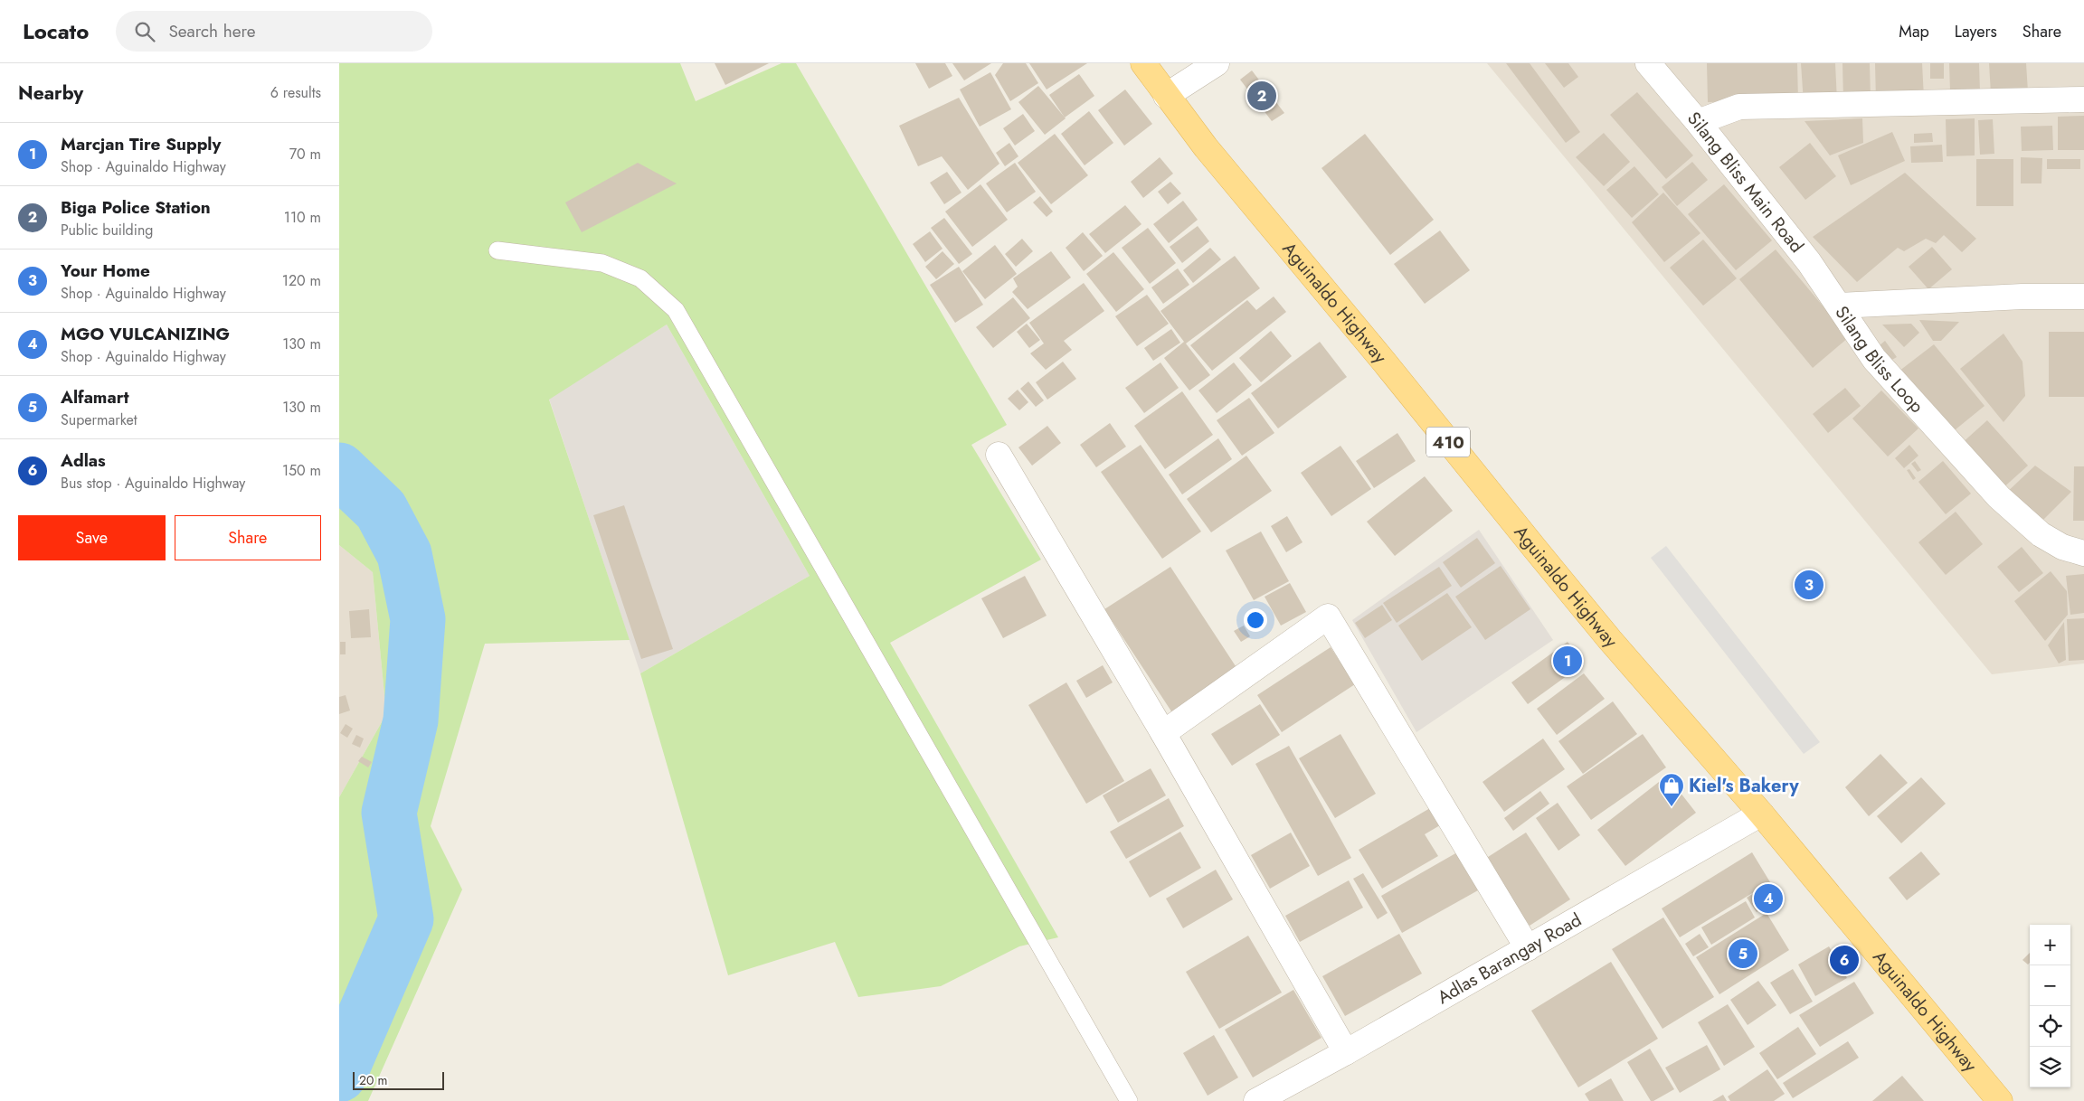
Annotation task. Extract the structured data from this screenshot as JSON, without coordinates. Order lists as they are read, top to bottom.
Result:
{
  "streets": {
    "main road": ["Aguinaldo Highway", "410"],
    "street": ["Silang Bliss Main Road", "Silang Bliss Loop", "Adlas Barangay Road"]
  },
  "crossings": [
    ["Silang Bliss Main Road", "Silang Bliss Loop"],
    ["Aguinaldo Highway", "Adlas Barangay Road"]
  ],
  "places": {
    "shop": ["Kiel's Bakery"]
  },
  "scale_bar": "20 m",
  "page": {
    "header": "Locato",
    "search": "Search here",
    "nav": ["Map", "Layers", "Share"],
    "heading": ["Nearby", "6 results"],
    "pins": [
      "2",
      "3",
      "1",
      "4",
      "5",
      "6"
    ],
    "list": [
      {
        "mark": "1",
        "name": "Marcjan Tire Supply",
        "note": "Shop · Aguinaldo Highway",
        "value": "70 m"
      },
      {
        "mark": "2",
        "name": "Biga Police Station",
        "note": "Public building",
        "value": "110 m"
      },
      {
        "mark": "3",
        "name": "Your Home",
        "note": "Shop · Aguinaldo Highway",
        "value": "120 m"
      },
      {
        "mark": "4",
        "name": "MGO VULCANIZING",
        "note": "Shop · Aguinaldo Highway",
        "value": "130 m"
      },
      {
        "mark": "5",
        "name": "Alfamart",
        "note": "Supermarket",
        "value": "130 m"
      },
      {
        "mark": "6",
        "name": "Adlas",
        "note": "Bus stop · Aguinaldo Highway",
        "value": "150 m"
      }
    ],
    "buttons": ["Save", "Share"],
    "map_buttons": ["+", "−"],
    "scale": "20 m"
  }
}
